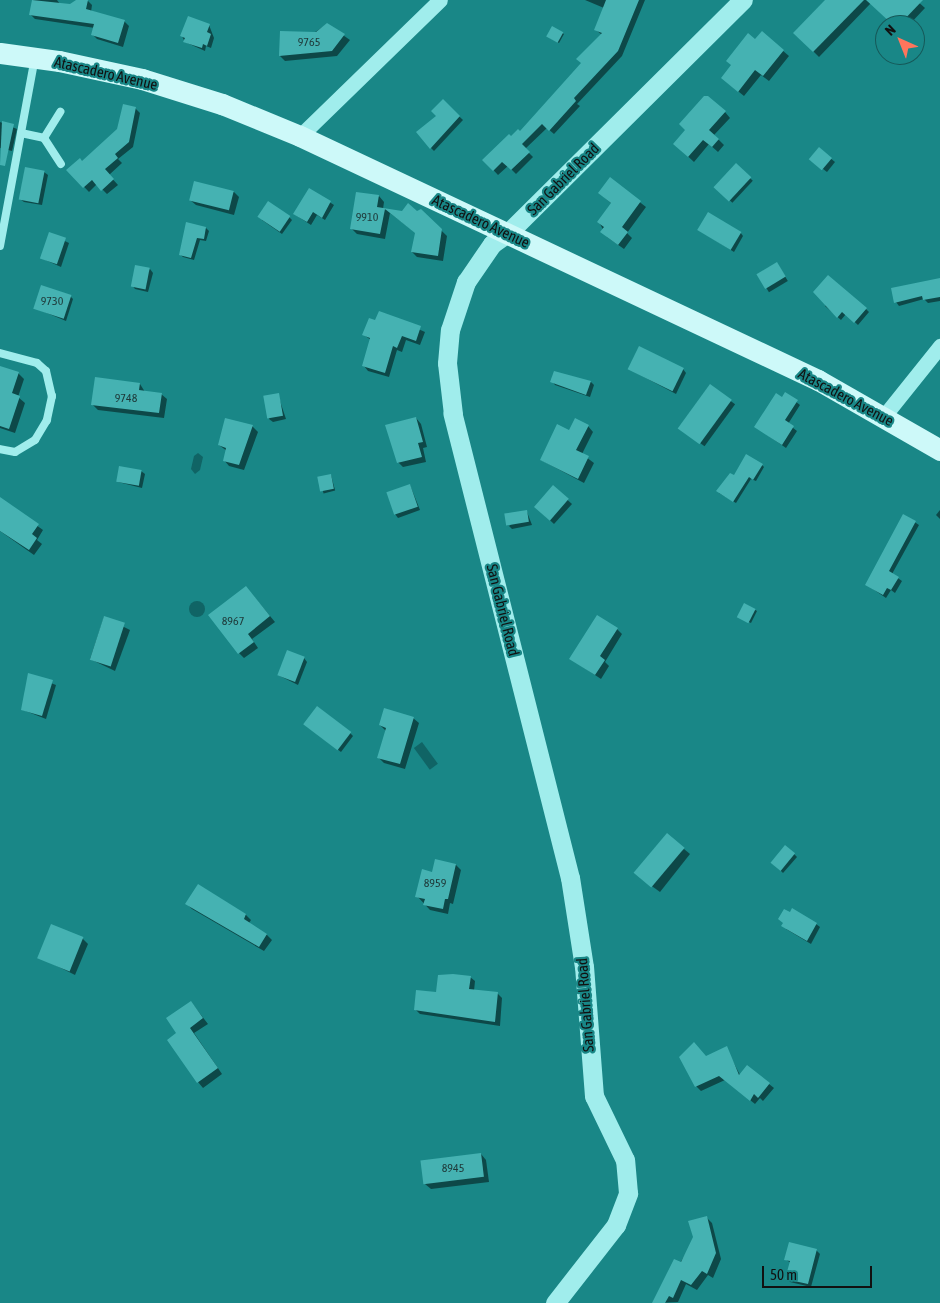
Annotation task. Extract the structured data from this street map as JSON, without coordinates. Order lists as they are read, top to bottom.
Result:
{
  "streets": {
    "main road": ["Atascadero Avenue"],
    "street": ["San Gabriel Road"]
  },
  "crossings": [
    ["Atascadero Avenue", "San Gabriel Road"]
  ],
  "house_numbers": [
    "9765",
    "9910",
    "9730",
    "9748",
    "8967",
    "8959",
    "8945"
  ],
  "scale_bar": "50 m",
  "north": "top left"
}
